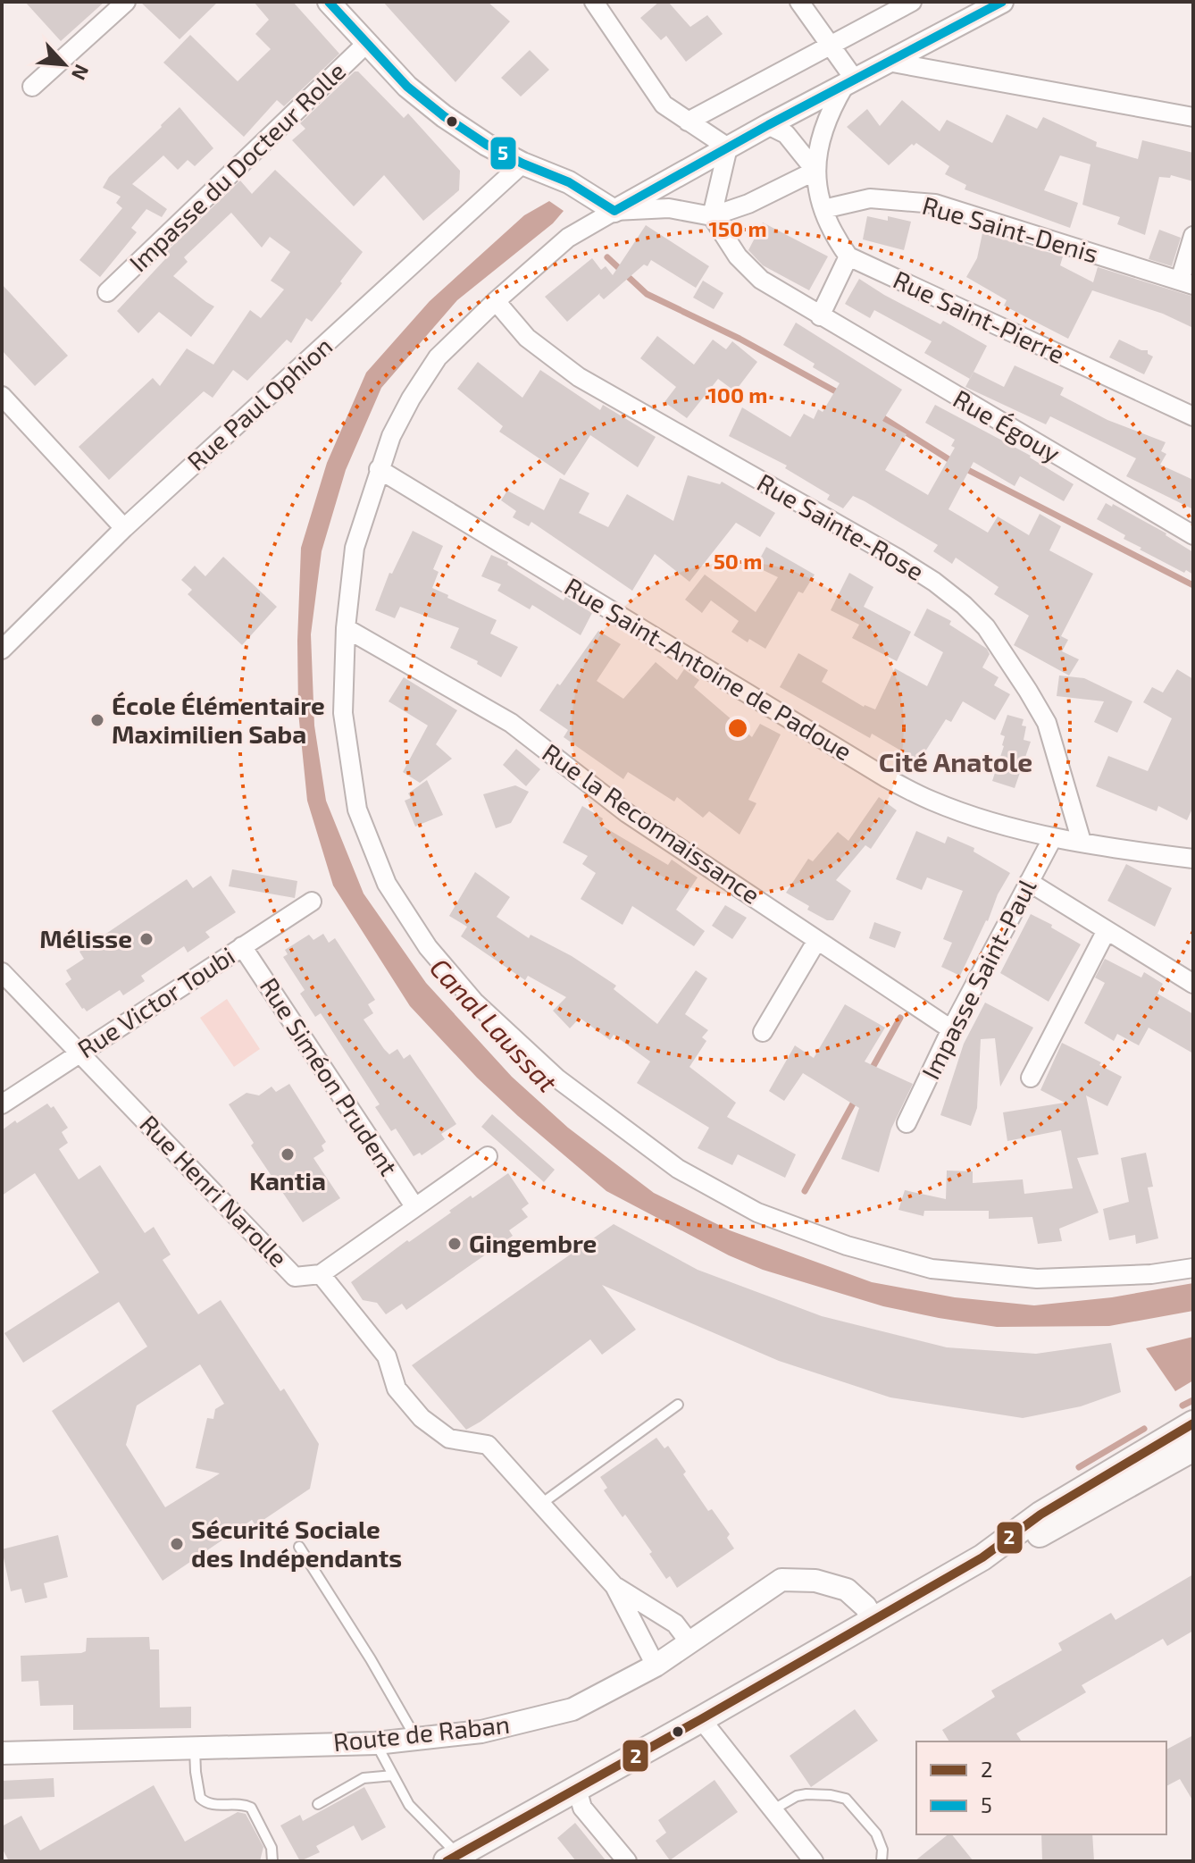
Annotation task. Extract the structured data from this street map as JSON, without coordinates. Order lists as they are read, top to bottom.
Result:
{
  "streets": {
    "street": [
      "Impasse du Docteur Rolle",
      "Rue Saint-Denis",
      "Rue Saint-Pierre",
      "Rue Paul Ophion",
      "Rue Égouy",
      "Rue Sainte-Rose",
      "Rue Saint-Antoine de Padoue",
      "Rue la Reconnaissance",
      "Impasse Saint-Paul",
      "Rue Victor Toubi",
      "Rue Siméon Prudent",
      "Rue Henri Narolle",
      "Route de Raban"
    ]
  },
  "crossings": [
    ["Rue Sainte-Rose", "Rue Saint-Antoine de Padoue"],
    ["Rue Saint-Antoine de Padoue", "Impasse Saint-Paul"],
    ["Rue la Reconnaissance", "Impasse Saint-Paul"],
    ["Rue Victor Toubi", "Rue Siméon Prudent"],
    ["Rue Victor Toubi", "Rue Henri Narolle"],
    ["Rue Siméon Prudent", "Rue Henri Narolle"]
  ],
  "districts": ["Cité Anatole"],
  "water": ["Canal Laussat"],
  "places": [
    "École Élémentaire Maximilien Saba",
    "Mélisse",
    "Kantia",
    "Gingembre",
    "Sécurité Sociale des Indépendants"
  ],
  "lines": ["transit line 5", "transit line 2"],
  "legend": ["2", "5"],
  "north": "bottom right",
  "rings": ["150 m", "100 m", "50 m"]
}
